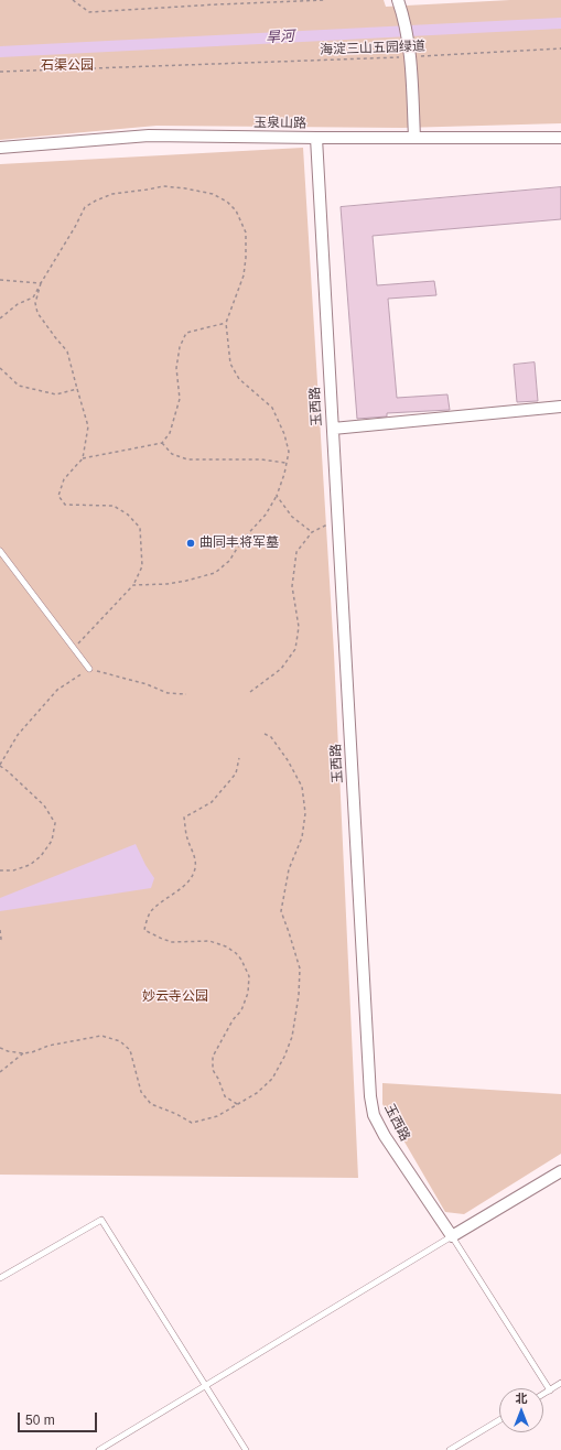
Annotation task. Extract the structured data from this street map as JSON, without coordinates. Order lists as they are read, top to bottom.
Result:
{
  "streets": {
    "street": ["玉泉山路", "玉西路"],
    "path": ["海淀三山五园绿道"]
  },
  "crossings": [
    ["玉泉山路", "玉西路"]
  ],
  "water": ["旱河"],
  "parks": ["石渠公园", "妙云寺公园"],
  "places": ["曲同丰将军墓"],
  "scale_bar": "50 m",
  "north": "top"
}
